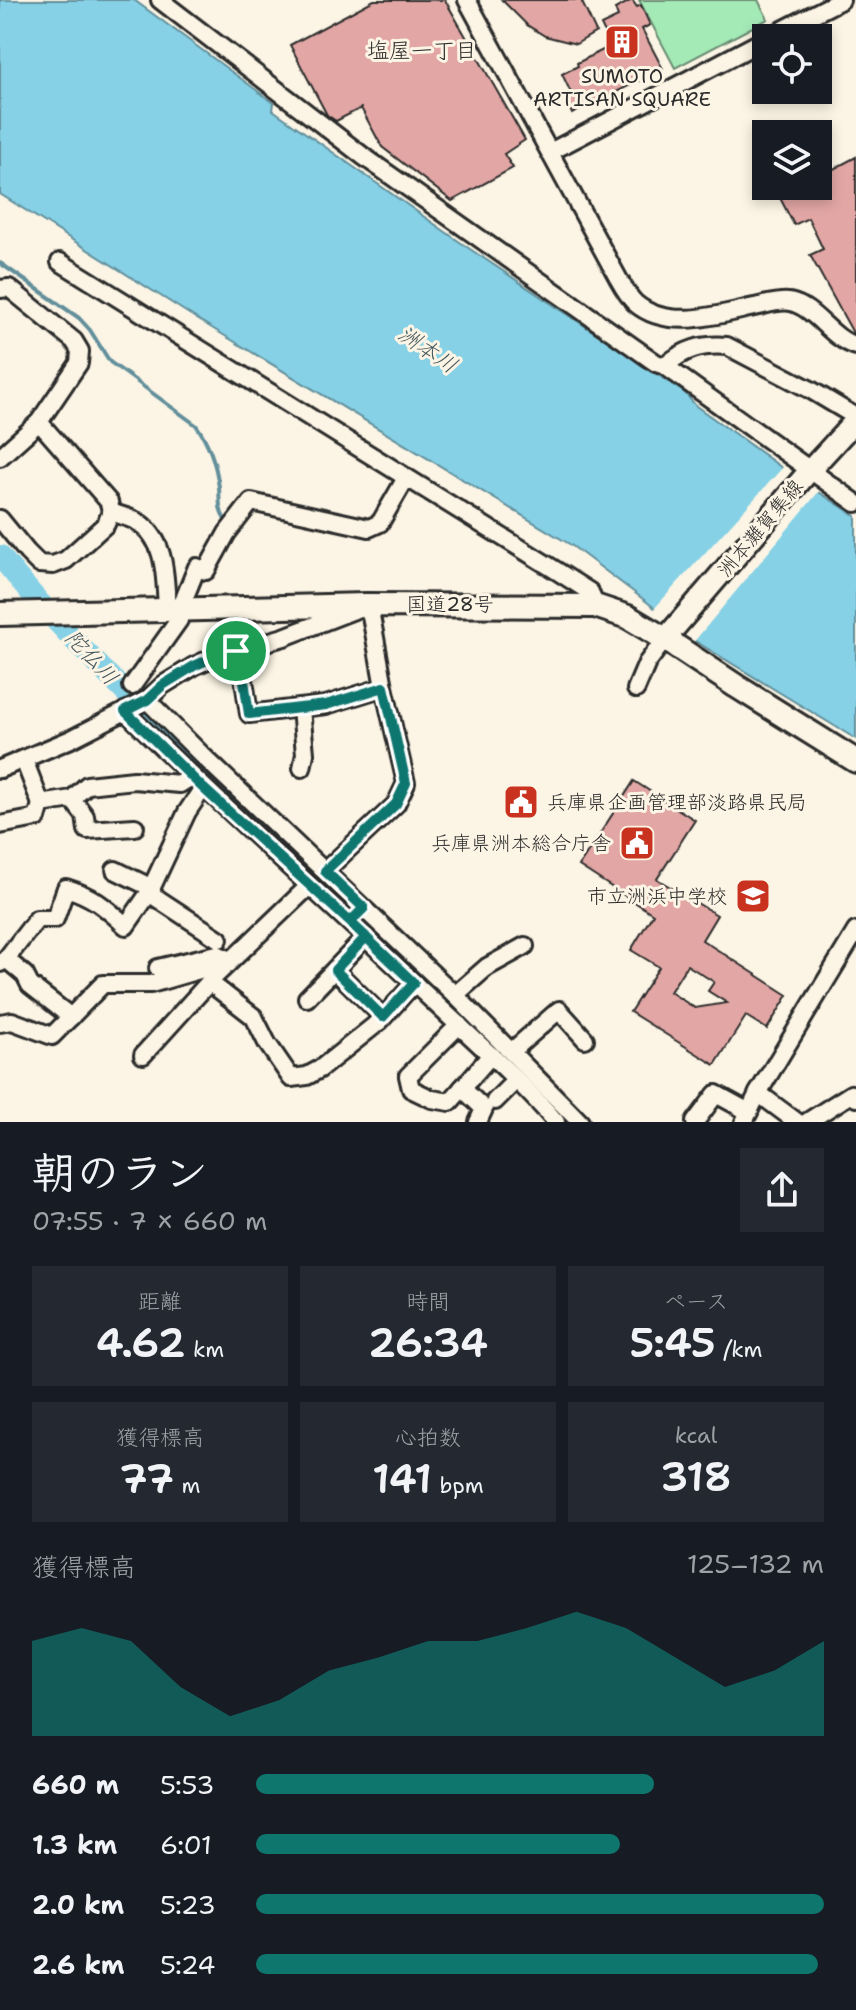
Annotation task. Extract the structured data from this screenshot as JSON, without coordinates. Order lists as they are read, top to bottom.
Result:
{
  "streets": {
    "highway": ["国道28号"],
    "main road": ["洲本灘賀集線"]
  },
  "crossings": [
    ["洲本灘賀集線", "国道28号"]
  ],
  "districts": ["塩屋一丁目"],
  "water": ["洲本川", "陀仏川"],
  "places": {
    "building": ["SUMOTO ARTISAN SQUARE"],
    "public building": ["兵庫県企画管理部淡路県民局", "兵庫県洲本総合庁舎"],
    "school or university": ["市立洲浜中学校"]
  },
  "page": {
    "heading": ["朝のラン", "07:55 · 7 × 660 m"],
    "stats": [
      ["距離", "4.62 km"],
      ["時間", "26:34"],
      ["ペース", "5:45 /km"],
      ["獲得標高", "77 m"],
      ["心拍数", "141 bpm"],
      ["kcal", "318"]
    ],
    "chart": ["獲得標高", "125–132 m"],
    "list": [
      {
        "name": "660 m",
        "note": "5:53"
      },
      {
        "name": "1.3 km",
        "note": "6:01"
      },
      {
        "name": "2.0 km",
        "note": "5:23"
      },
      {
        "name": "2.6 km",
        "note": "5:24"
      }
    ]
  }
}
